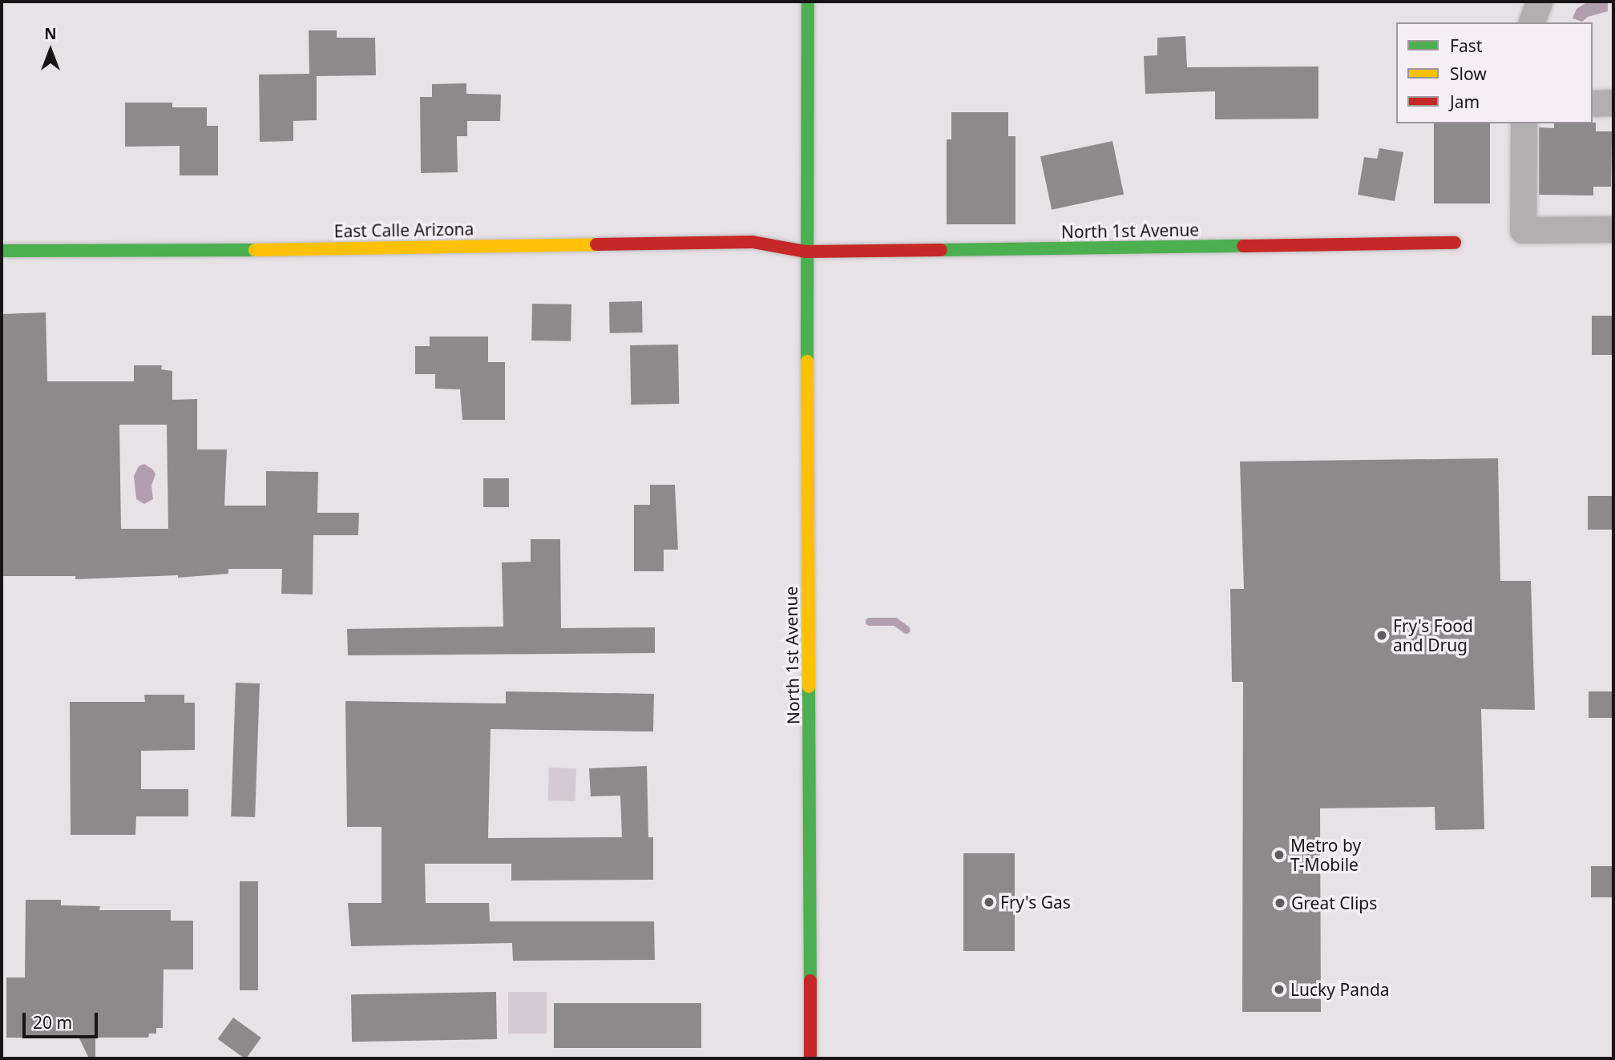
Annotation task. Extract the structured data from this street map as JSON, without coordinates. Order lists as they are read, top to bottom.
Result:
{
  "streets": {
    "street": ["East Calle Arizona", "North 1st Avenue"]
  },
  "crossings": [
    ["East Calle Arizona", "North 1st Avenue"]
  ],
  "places": [
    "Fry's Food and Drug",
    "Metro by T-Mobile",
    "Fry's Gas",
    "Great Clips",
    "Lucky Panda"
  ],
  "legend": ["Fast", "Slow", "Jam"],
  "scale_bar": "20 m",
  "north": "top"
}
